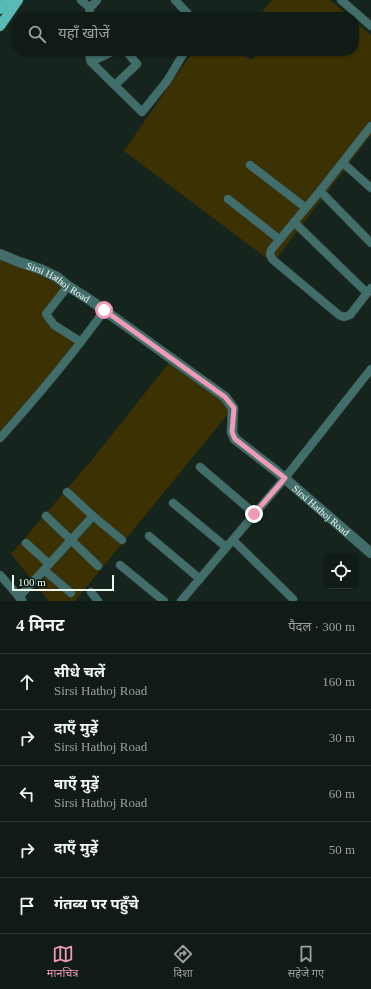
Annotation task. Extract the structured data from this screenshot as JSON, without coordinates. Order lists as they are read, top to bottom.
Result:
{
  "streets": {
    "street": ["Sirsi Hathoj Road"]
  },
  "scale_bar": "100 m",
  "page": {
    "search": "यहाँ खोजें",
    "scale": "100 m",
    "heading": ["4 मिनट", "पैदल · 300 m"],
    "list": [
      ["सीधे चलें", "Sirsi Hathoj Road", "160 m"],
      ["दाएँ मुड़ें", "Sirsi Hathoj Road", "30 m"],
      ["बाएँ मुड़ें", "Sirsi Hathoj Road", "60 m"],
      ["दाएँ मुड़ें", "50 m"],
      "गंतव्य पर पहुँचे"
    ],
    "nav": ["मानचित्र", "दिशा", "सहेजे गए"]
  }
}
